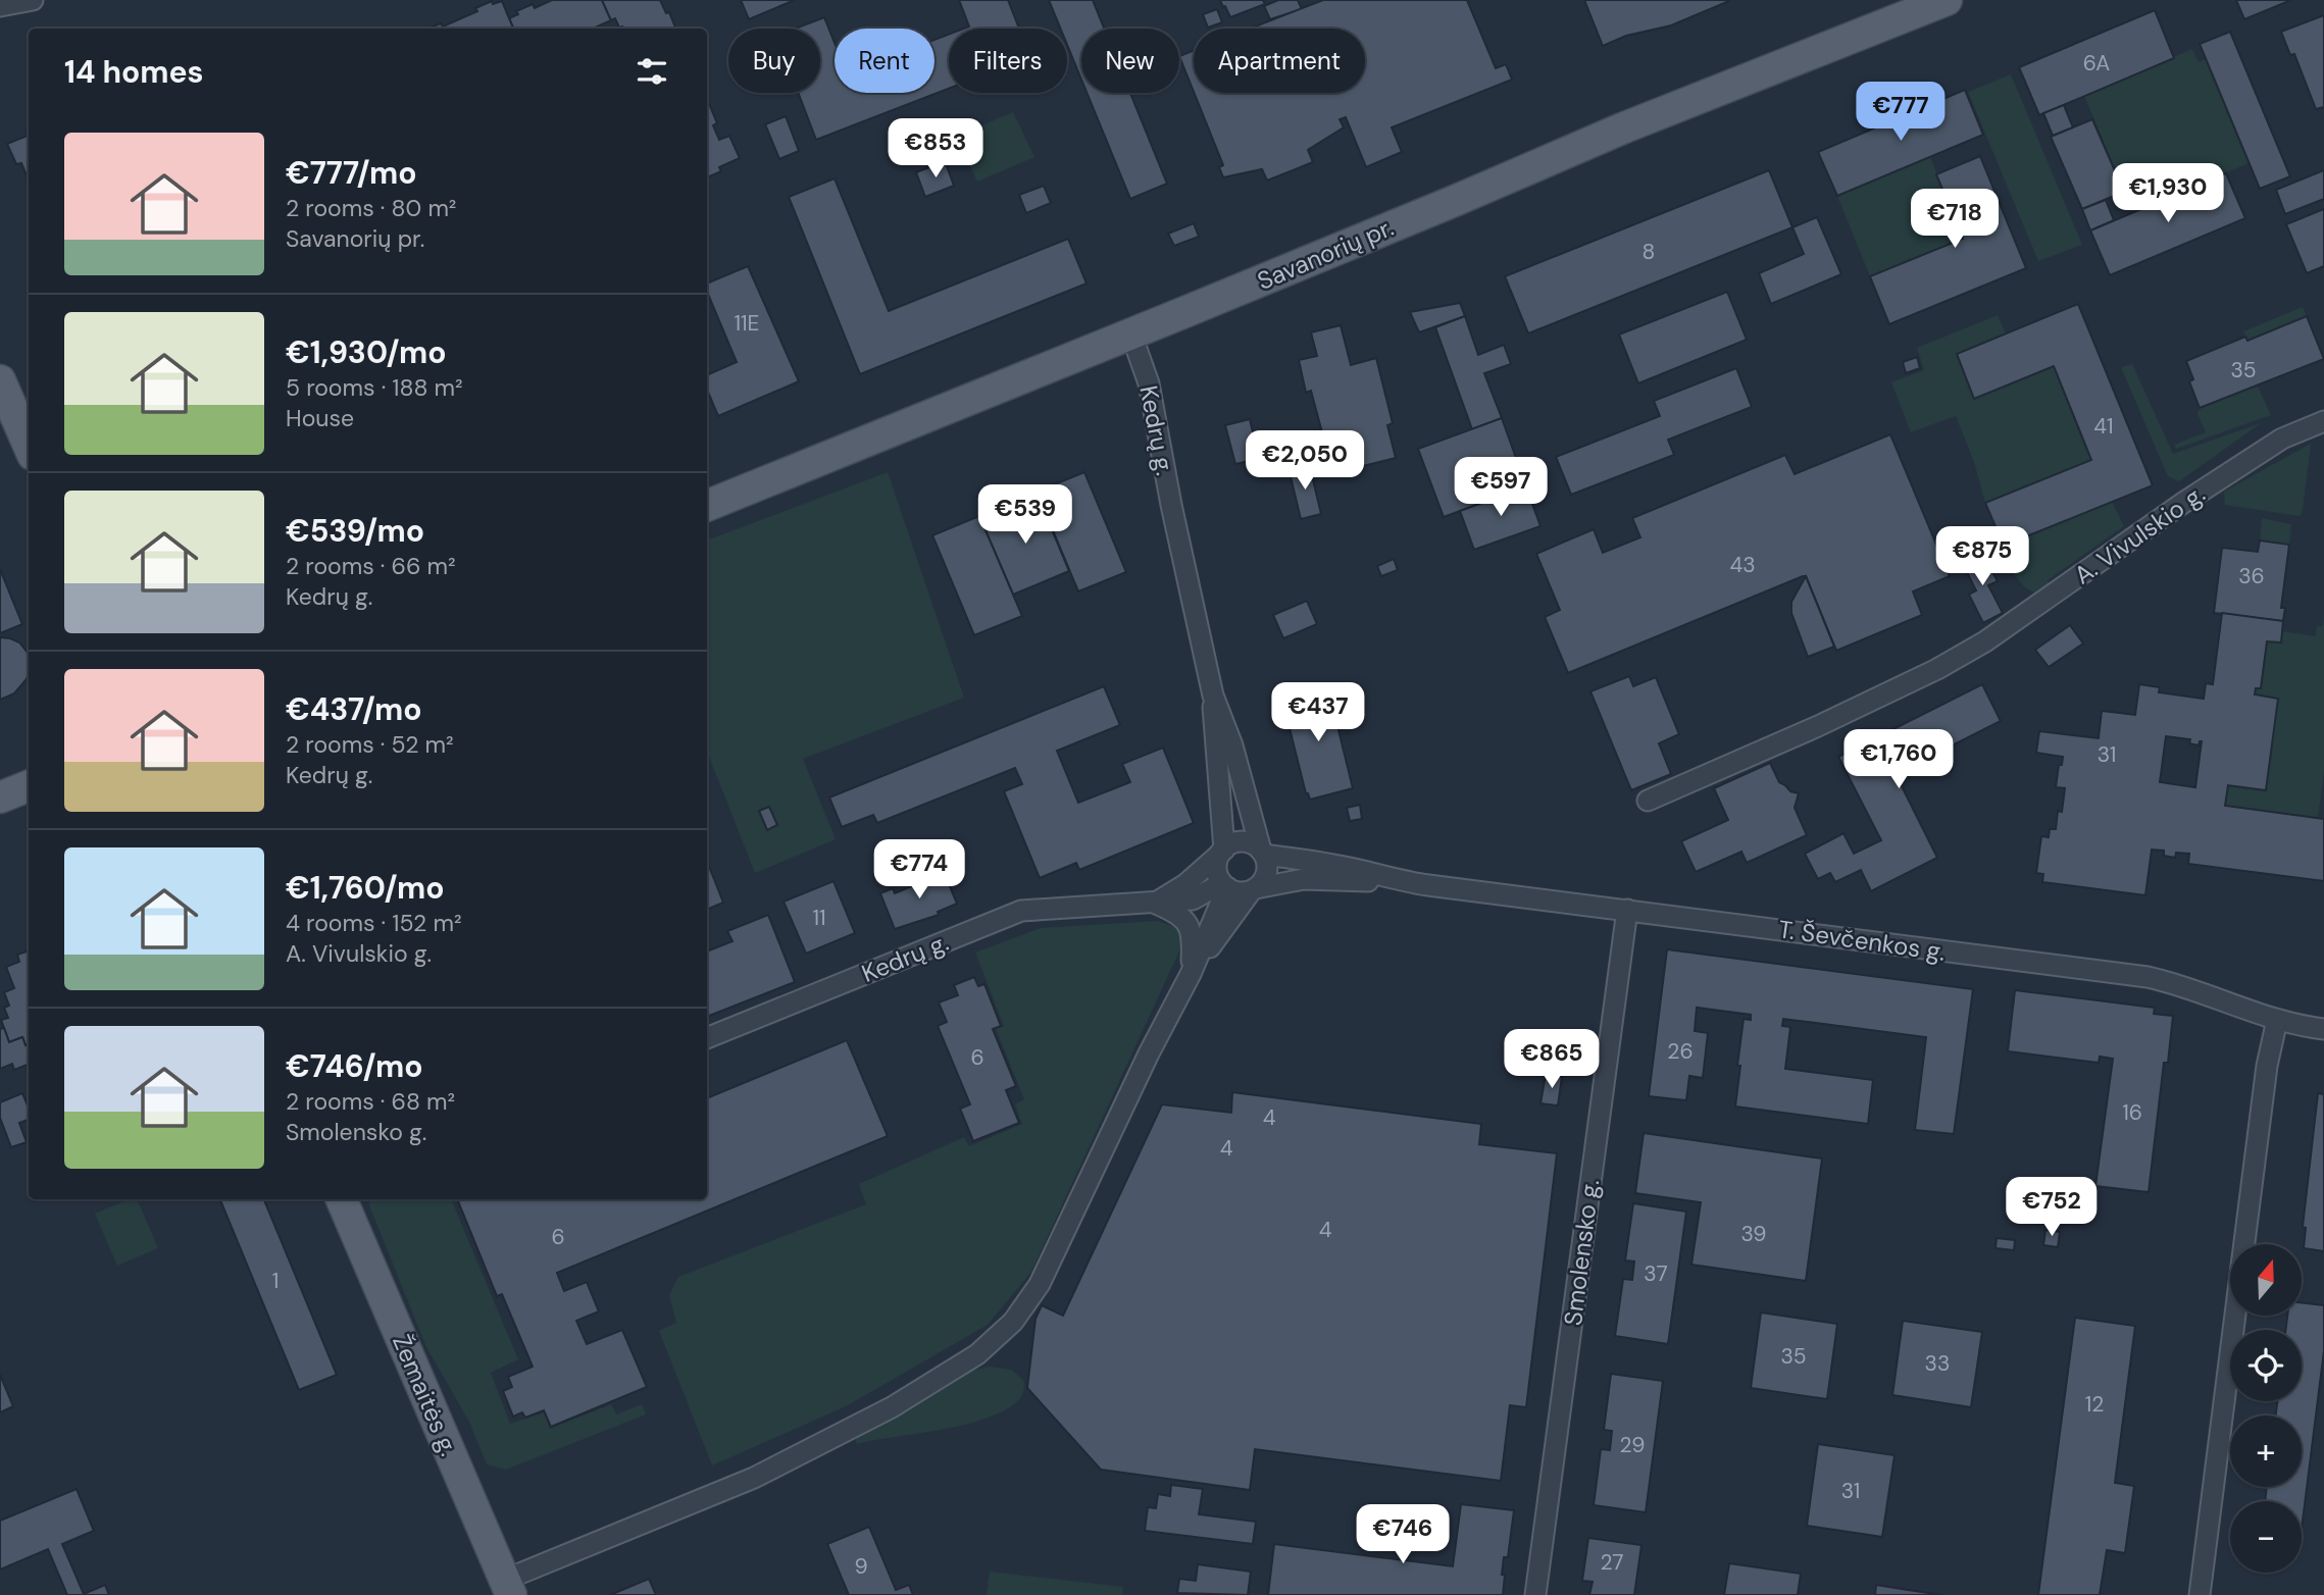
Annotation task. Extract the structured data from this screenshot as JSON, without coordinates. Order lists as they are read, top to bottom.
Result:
{
  "streets": {
    "main road": ["Savanorių pr.", "Žemaitės g."],
    "street": [
      "Kedrų g.",
      "A. Vivulskio g.",
      "T. Ševčenkos g.",
      "Smolensko g."
    ]
  },
  "crossings": [
    ["Savanorių pr.", "Kedrų g."],
    ["Kedrų g.", "T. Ševčenkos g."],
    ["T. Ševčenkos g.", "Smolensko g."]
  ],
  "house_numbers": [
    "6A",
    "8",
    "11E",
    "35",
    "41",
    "43",
    "36",
    "31",
    "11",
    "26",
    "6",
    "16",
    "4",
    "4",
    "4",
    "39",
    "6",
    "37",
    "1",
    "35",
    "33",
    "12",
    "29",
    "31",
    "27",
    "9"
  ],
  "north": "top",
  "page": {
    "chip": [
      "Buy",
      "Rent",
      "Filters",
      "New",
      "Apartment"
    ],
    "heading": "14 homes",
    "price": [
      "€777",
      "€853",
      "€1,930",
      "€718",
      "€2,050",
      "€597",
      "€539",
      "€875",
      "€437",
      "€1,760",
      "€774",
      "€865",
      "€752",
      "€746"
    ],
    "list": [
      {
        "name": "€777/mo",
        "note": "2 rooms · 80 m² · Savanorių pr."
      },
      {
        "name": "€1,930/mo",
        "note": "5 rooms · 188 m² · House"
      },
      {
        "name": "€539/mo",
        "note": "2 rooms · 66 m² · Kedrų g."
      },
      {
        "name": "€437/mo",
        "note": "2 rooms · 52 m² · Kedrų g."
      },
      {
        "name": "€1,760/mo",
        "note": "4 rooms · 152 m² · A. Vivulskio g."
      },
      {
        "name": "€746/mo",
        "note": "2 rooms · 68 m² · Smolensko g."
      }
    ],
    "map_buttons": ["+", "−"]
  }
}
